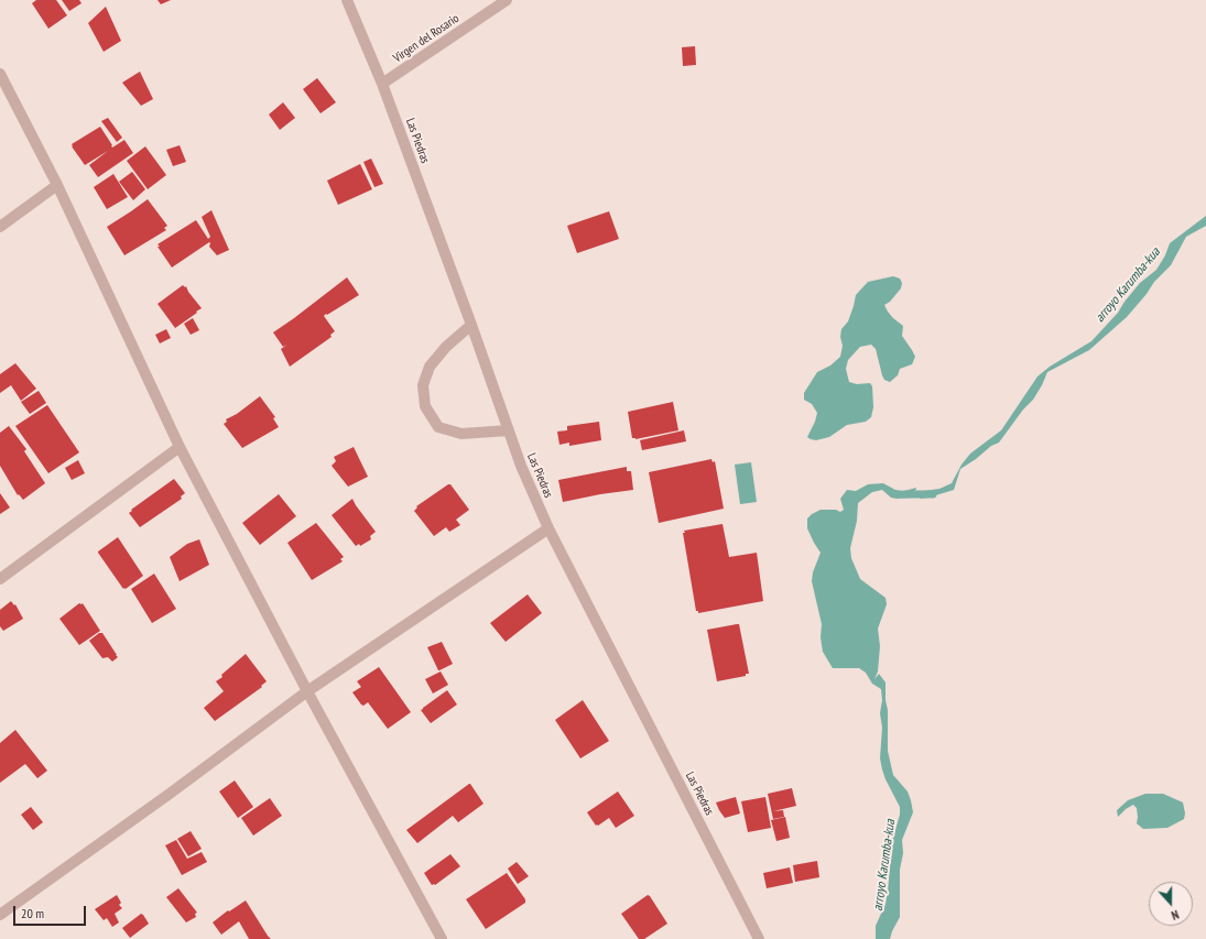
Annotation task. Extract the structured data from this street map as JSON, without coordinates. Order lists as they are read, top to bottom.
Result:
{
  "streets": {
    "street": ["Virgen del Rosario", "Las Piedras"]
  },
  "crossings": [
    ["Virgen del Rosario", "Las Piedras"]
  ],
  "water": ["arroyo Karumba-kua"],
  "scale_bar": "20 m",
  "north": "bottom"
}
